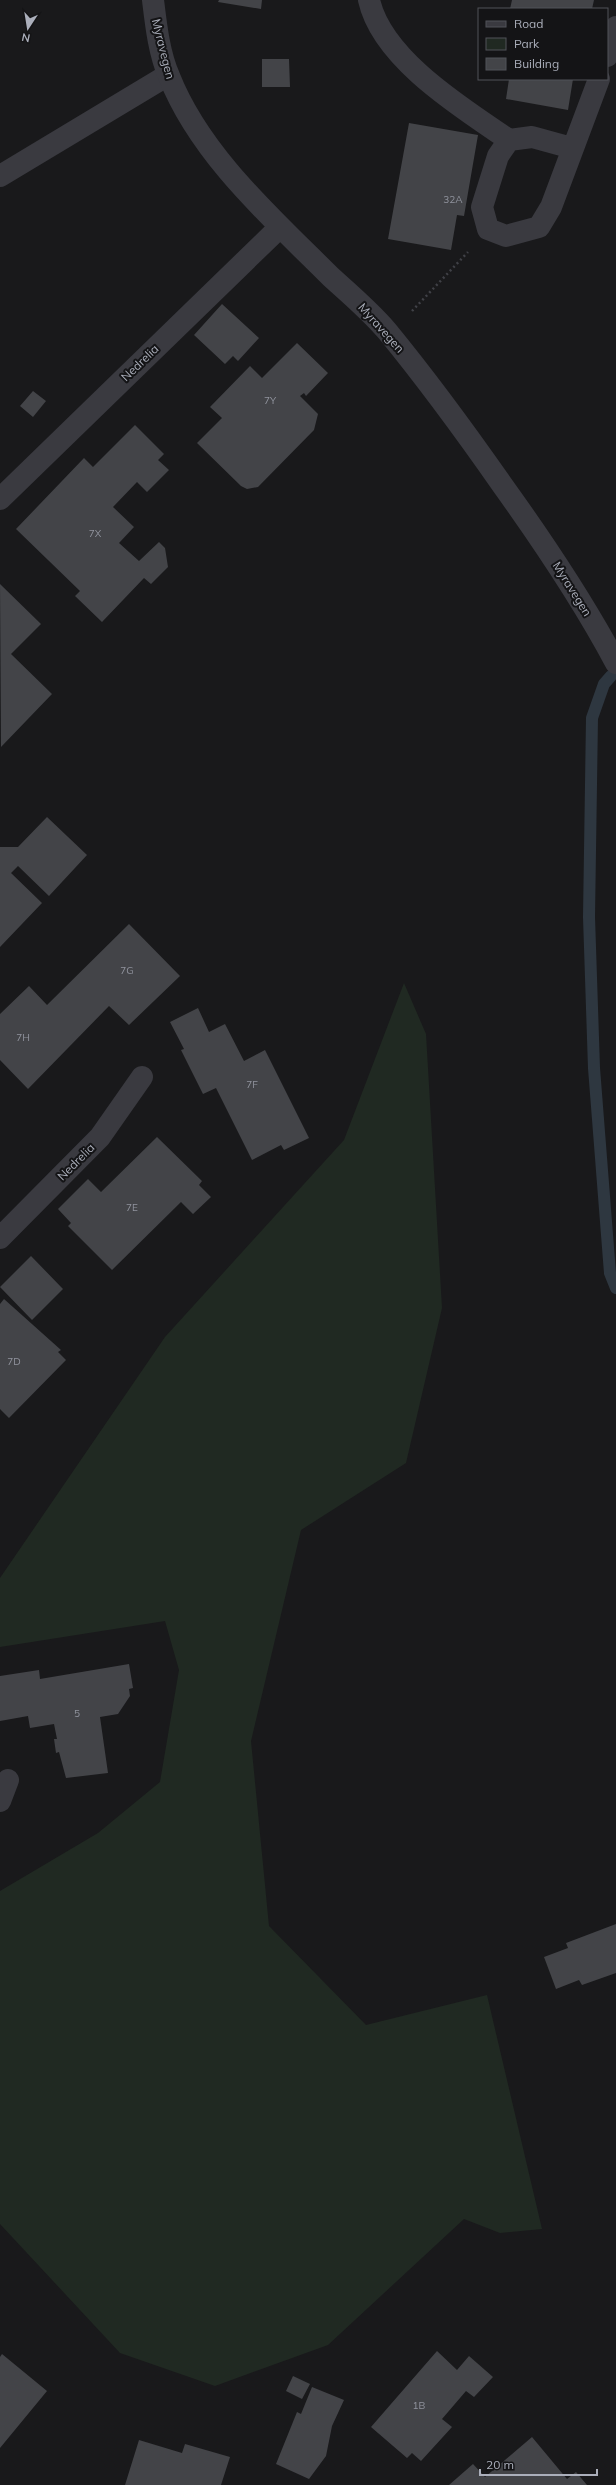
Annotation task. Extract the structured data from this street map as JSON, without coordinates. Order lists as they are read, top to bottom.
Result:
{
  "streets": {
    "street": ["Myravegen", "Nedrelia"]
  },
  "crossings": [
    ["Myravegen", "Nedrelia"]
  ],
  "house_numbers": [
    "32A",
    "7Y",
    "7X",
    "7G",
    "7H",
    "7F",
    "7E",
    "7D",
    "5",
    "1B"
  ],
  "legend": ["Road", "Park", "Building"],
  "scale_bar": "20 m",
  "north": "bottom"
}
